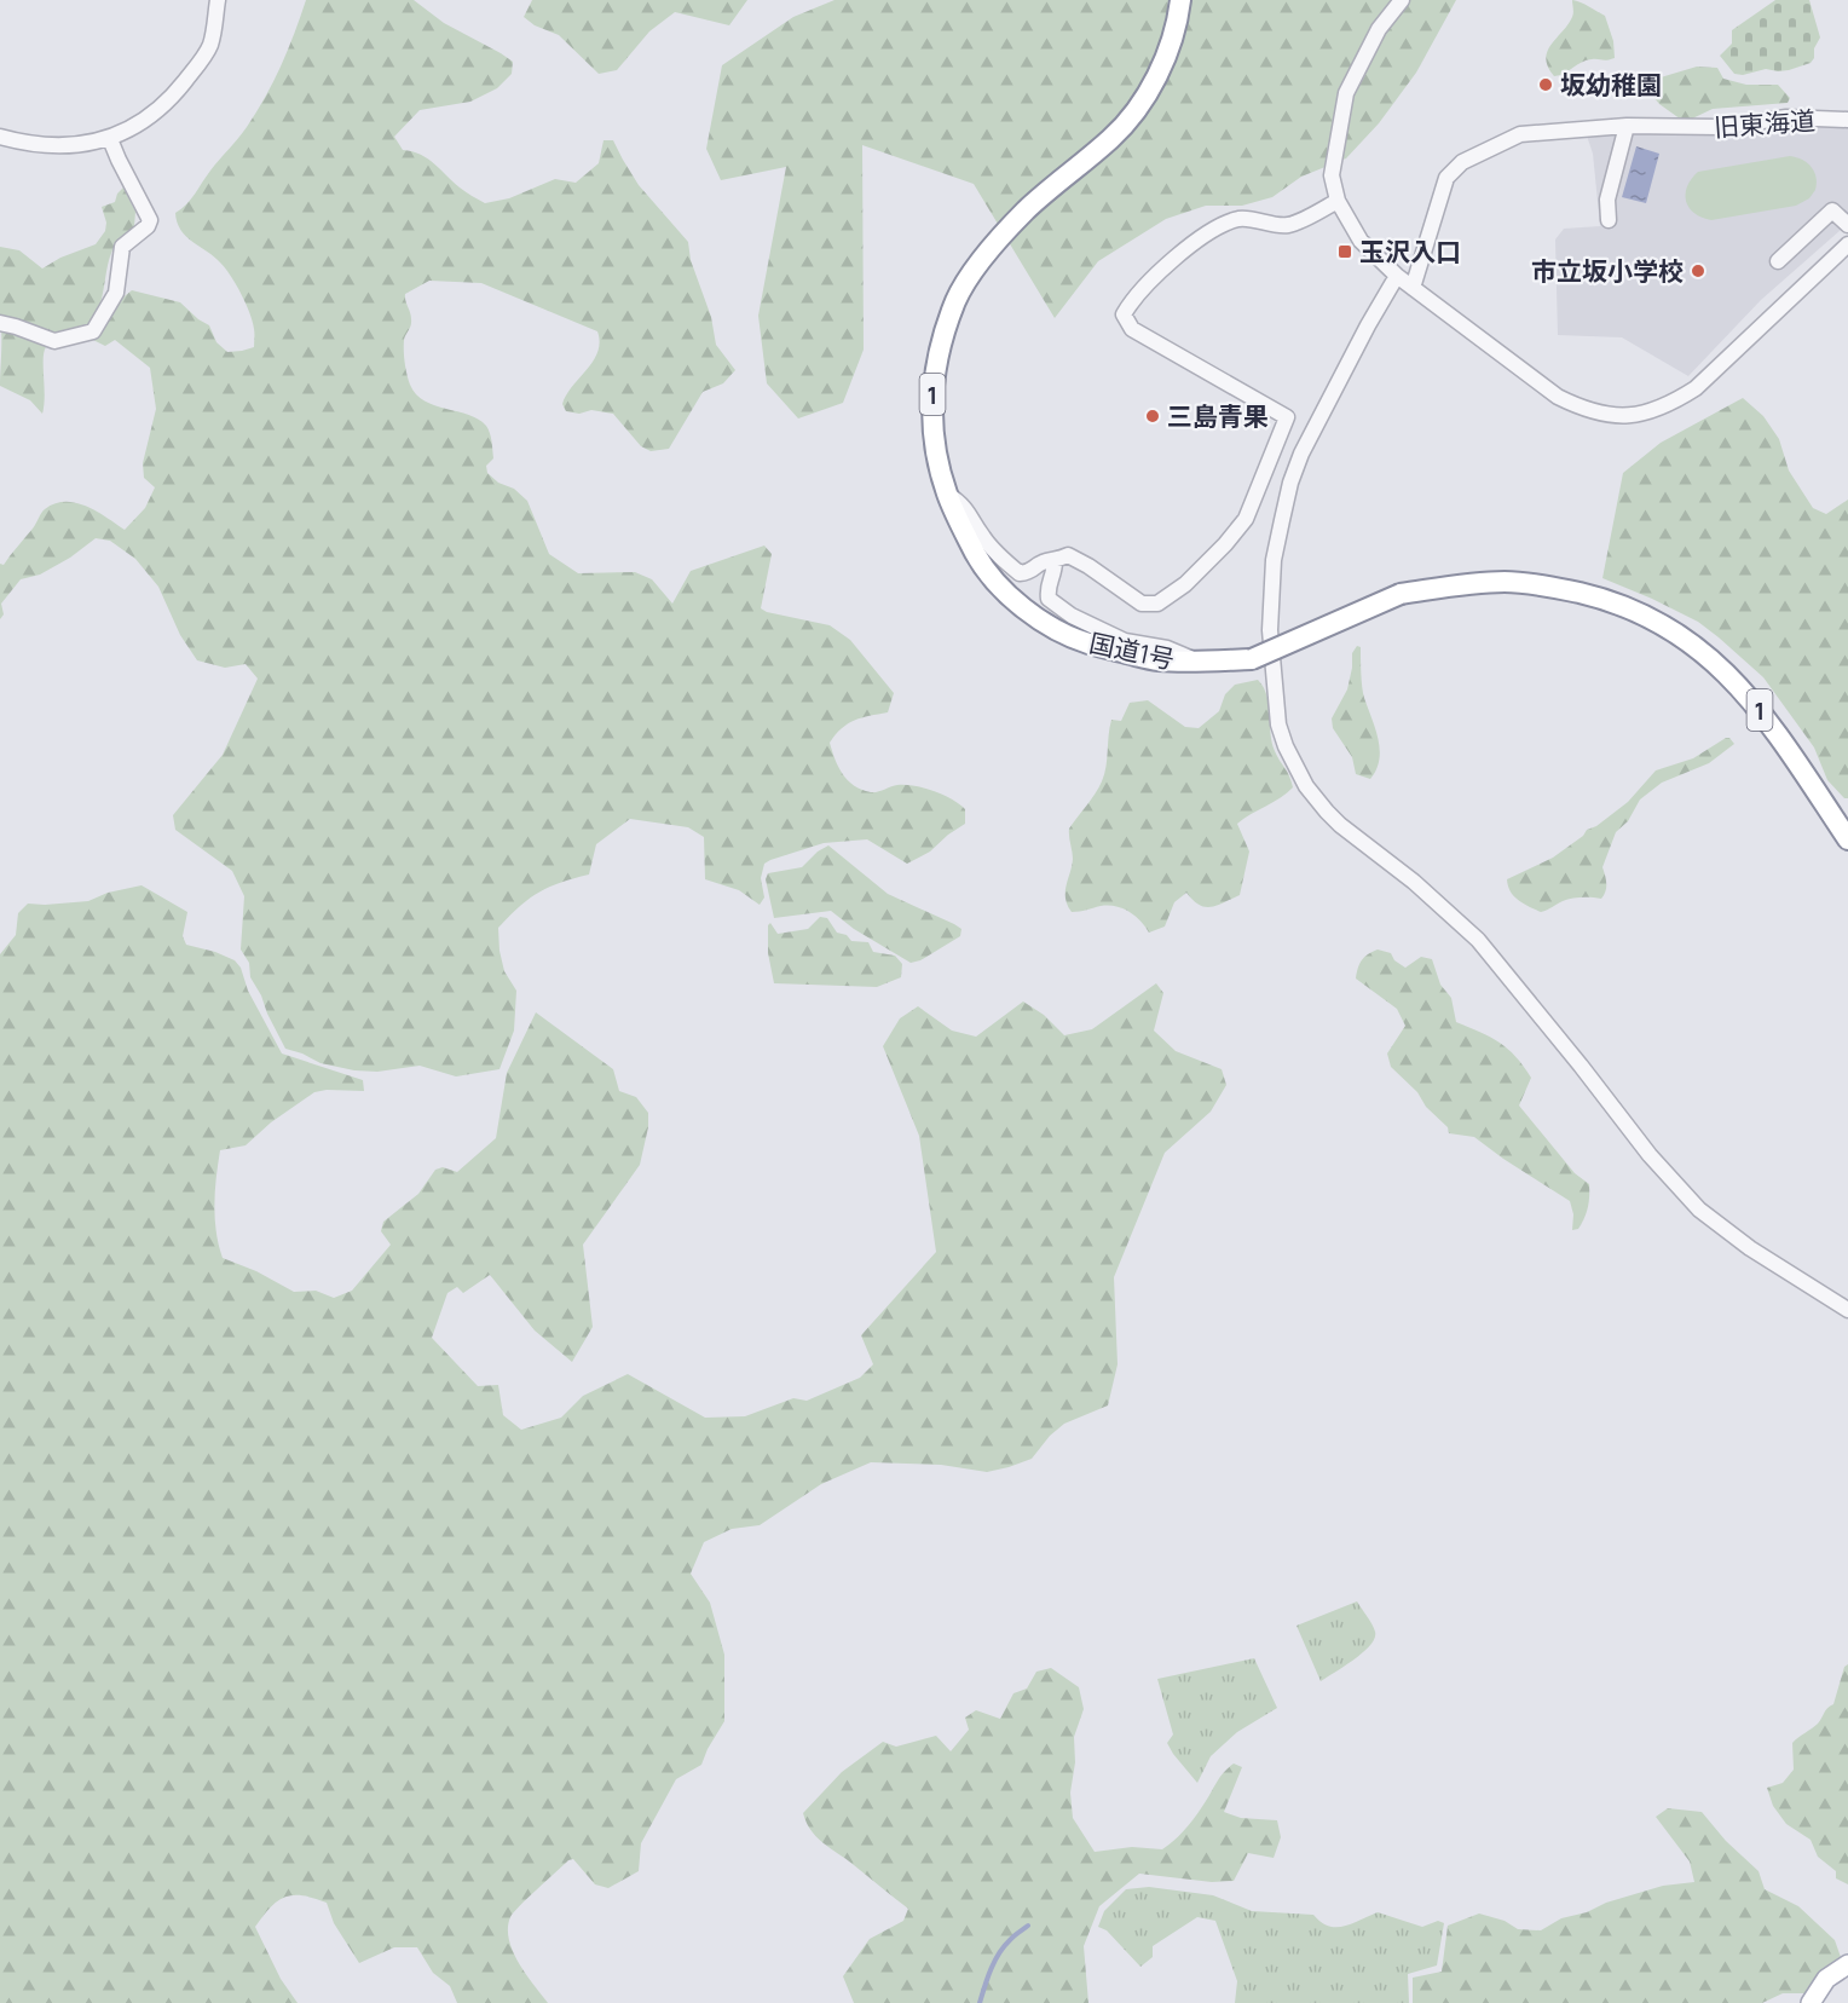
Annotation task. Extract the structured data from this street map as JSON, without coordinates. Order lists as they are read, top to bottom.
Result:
{
  "streets": {
    "highway": ["1", "国道1号"],
    "street": ["旧東海道"]
  },
  "places": {
    "other": ["坂幼稚園", "市立坂小学校", "三島青果"],
    "transit": ["玉沢入口"]
  }
}
